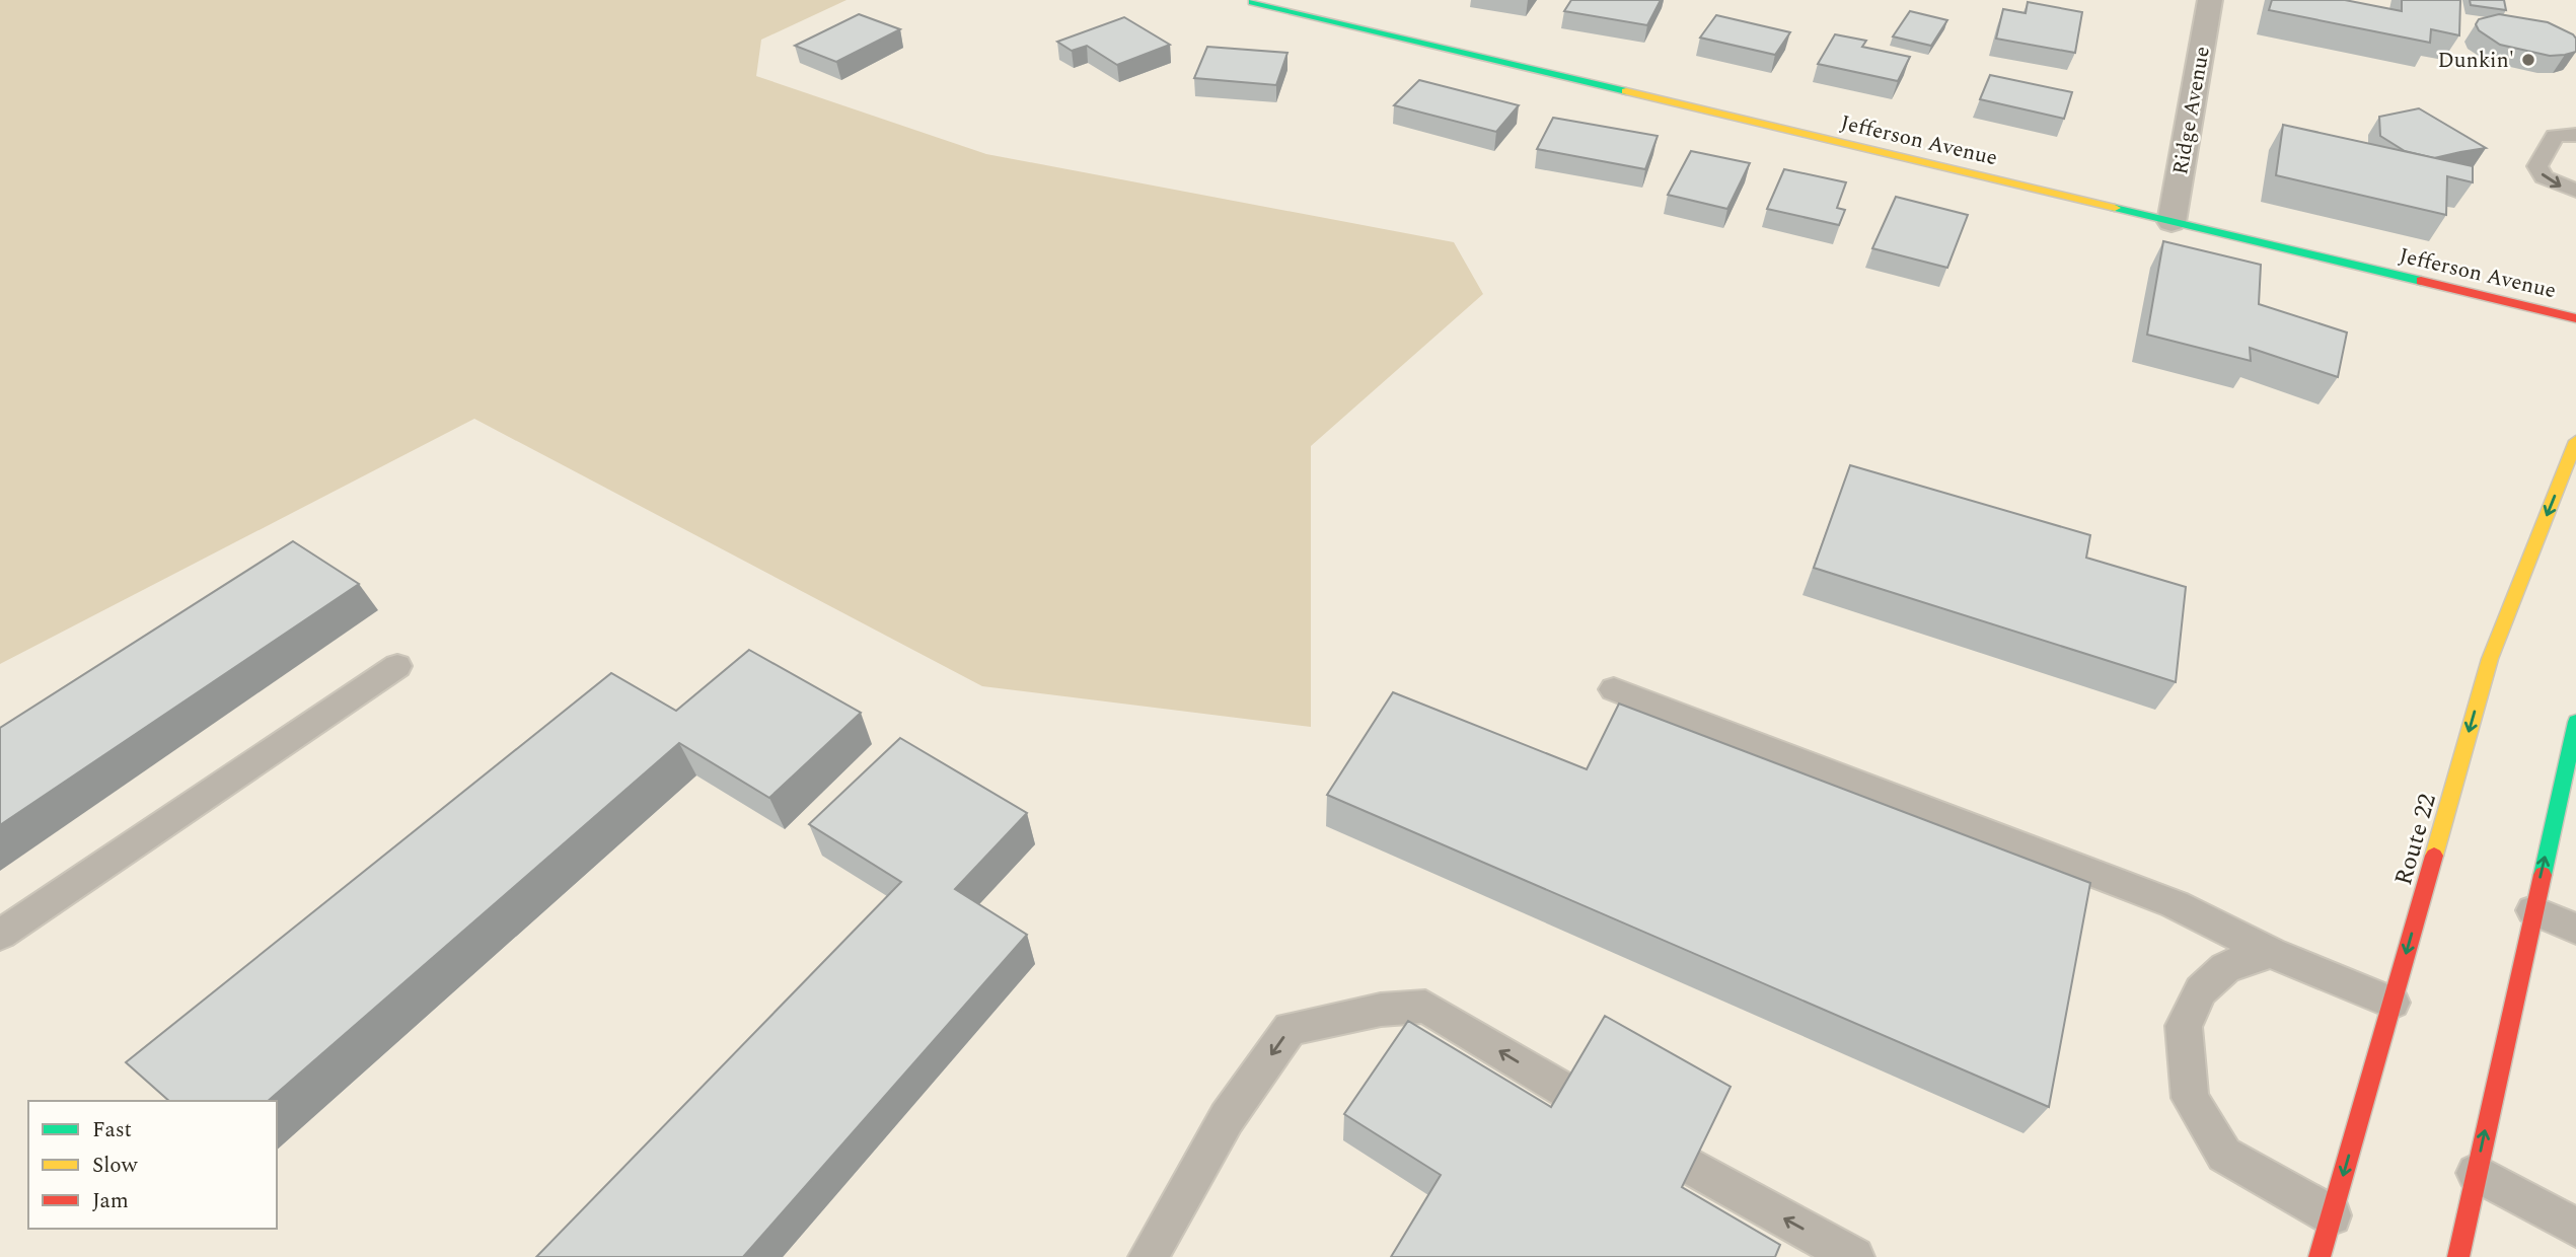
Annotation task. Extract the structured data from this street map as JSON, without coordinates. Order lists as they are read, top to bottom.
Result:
{
  "streets": {
    "main road": ["Jefferson Avenue", "Route 22"],
    "street": ["Ridge Avenue"]
  },
  "crossings": [
    ["Ridge Avenue", "Jefferson Avenue"]
  ],
  "places": ["Dunkin'"],
  "legend": ["Fast", "Slow", "Jam"]
}
